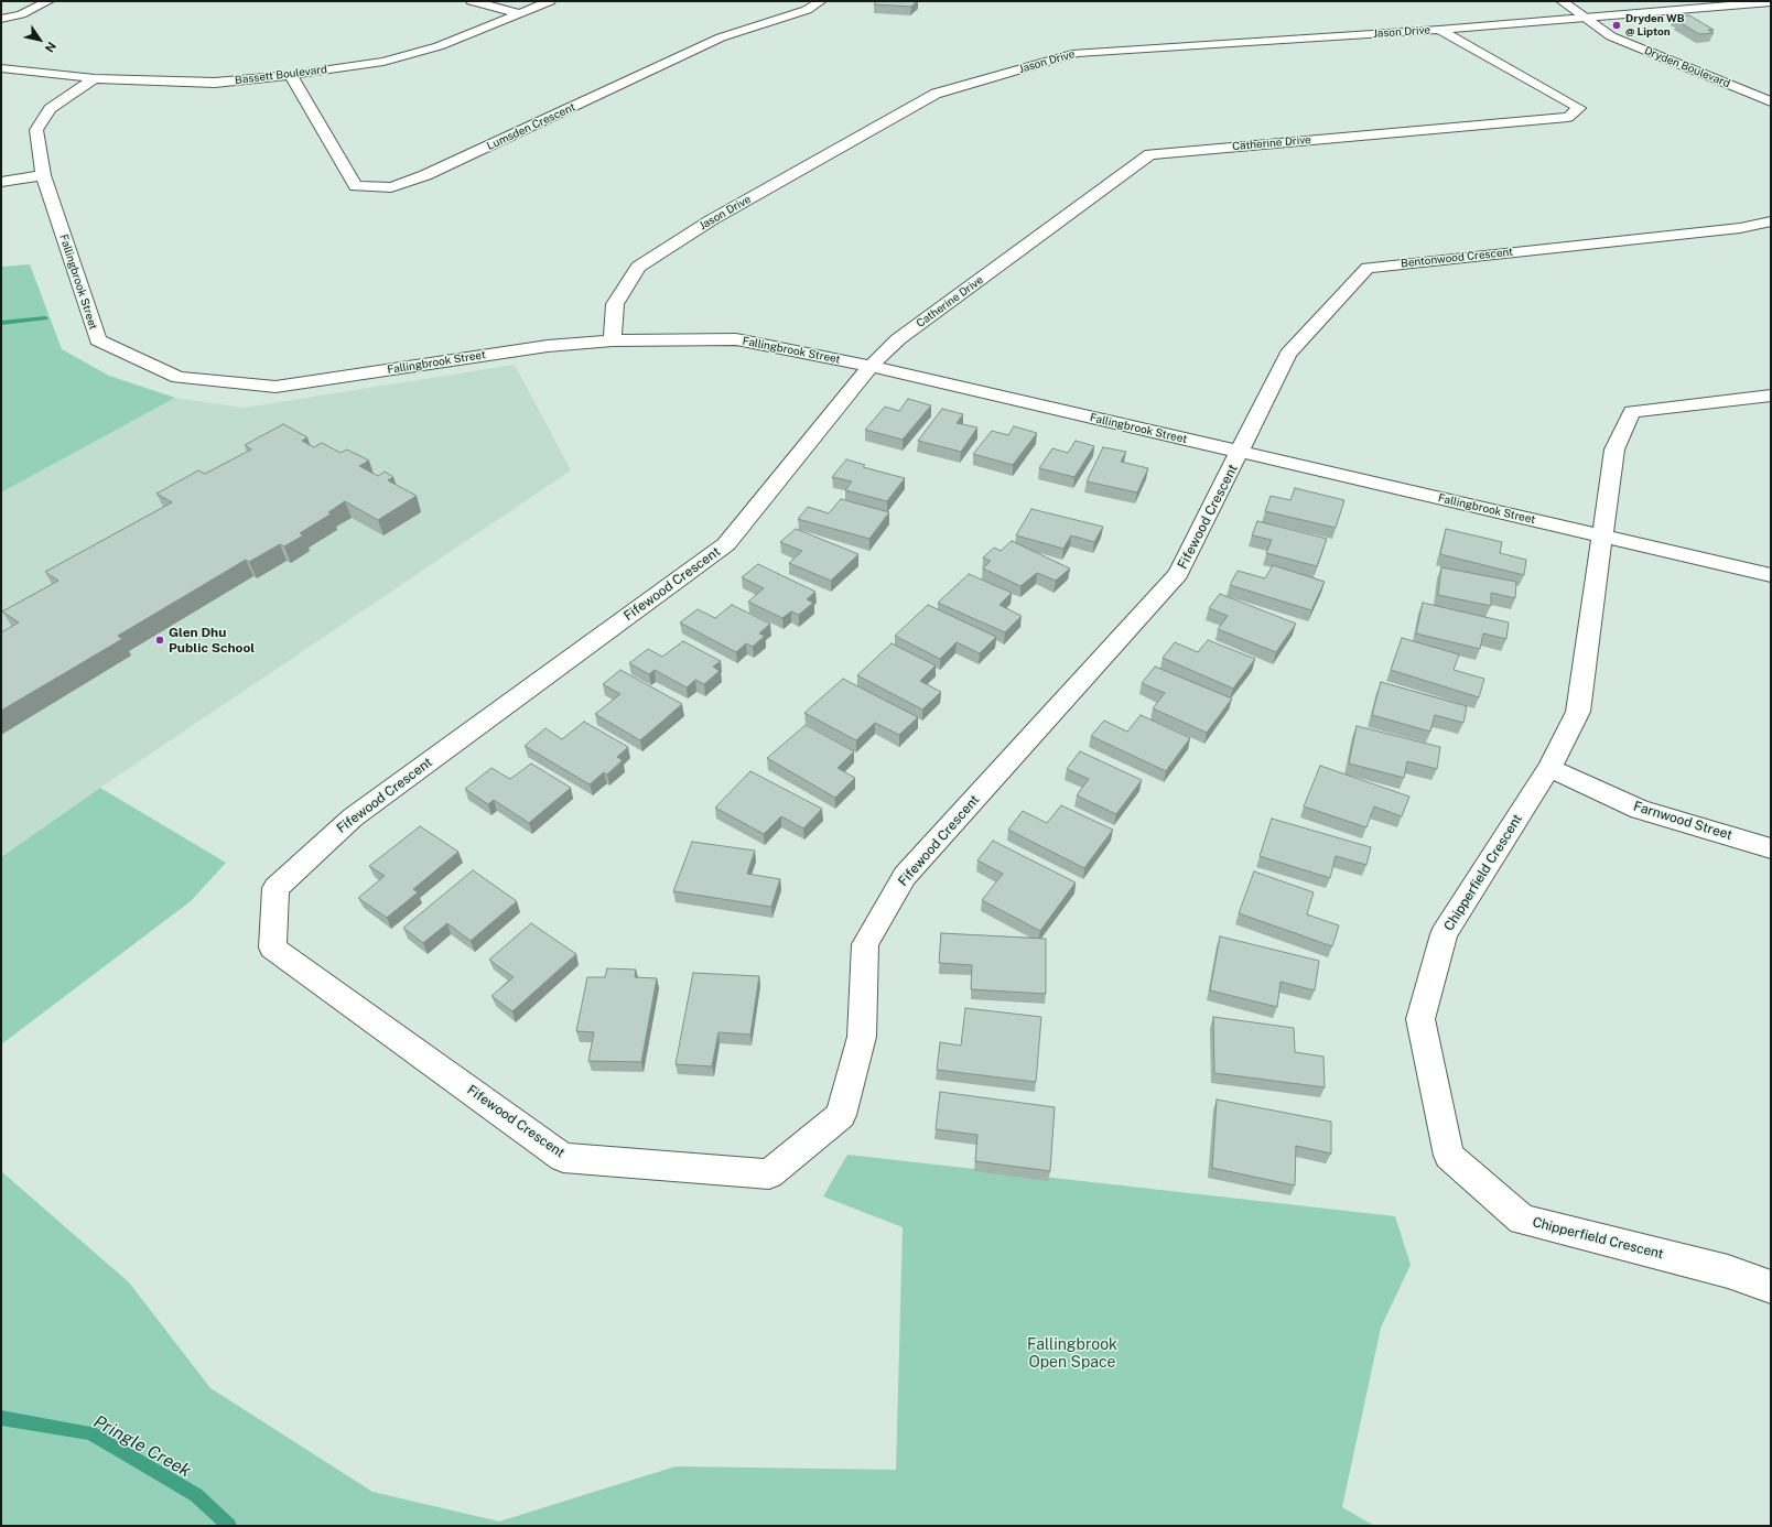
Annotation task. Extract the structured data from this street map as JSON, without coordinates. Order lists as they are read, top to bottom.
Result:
{
  "streets": {
    "street": [
      "Jason Drive",
      "Dryden Boulevard",
      "Bassett Boulevard",
      "Lumsden Crescent",
      "Catherine Drive",
      "Bentonwood Crescent",
      "Fallingbrook Street",
      "Fifewood Crescent",
      "Farnwood Street",
      "Chipperfield Crescent"
    ]
  },
  "crossings": [
    ["Jason Drive", "Dryden Boulevard"],
    ["Jason Drive", "Catherine Drive"],
    ["Jason Drive", "Fallingbrook Street"],
    ["Bassett Boulevard", "Lumsden Crescent"],
    ["Bassett Boulevard", "Fallingbrook Street"],
    ["Catherine Drive", "Fallingbrook Street"],
    ["Catherine Drive", "Fifewood Crescent"],
    ["Bentonwood Crescent", "Fallingbrook Street"],
    ["Bentonwood Crescent", "Fifewood Crescent"],
    ["Fallingbrook Street", "Fifewood Crescent"],
    ["Fallingbrook Street", "Chipperfield Crescent"],
    ["Farnwood Street", "Chipperfield Crescent"]
  ],
  "water": ["Pringle Creek"],
  "parks": ["Fallingbrook Open Space"],
  "places": ["Dryden WB @ Lipton", "Glen Dhu Public School"],
  "north": "bottom right"
}
